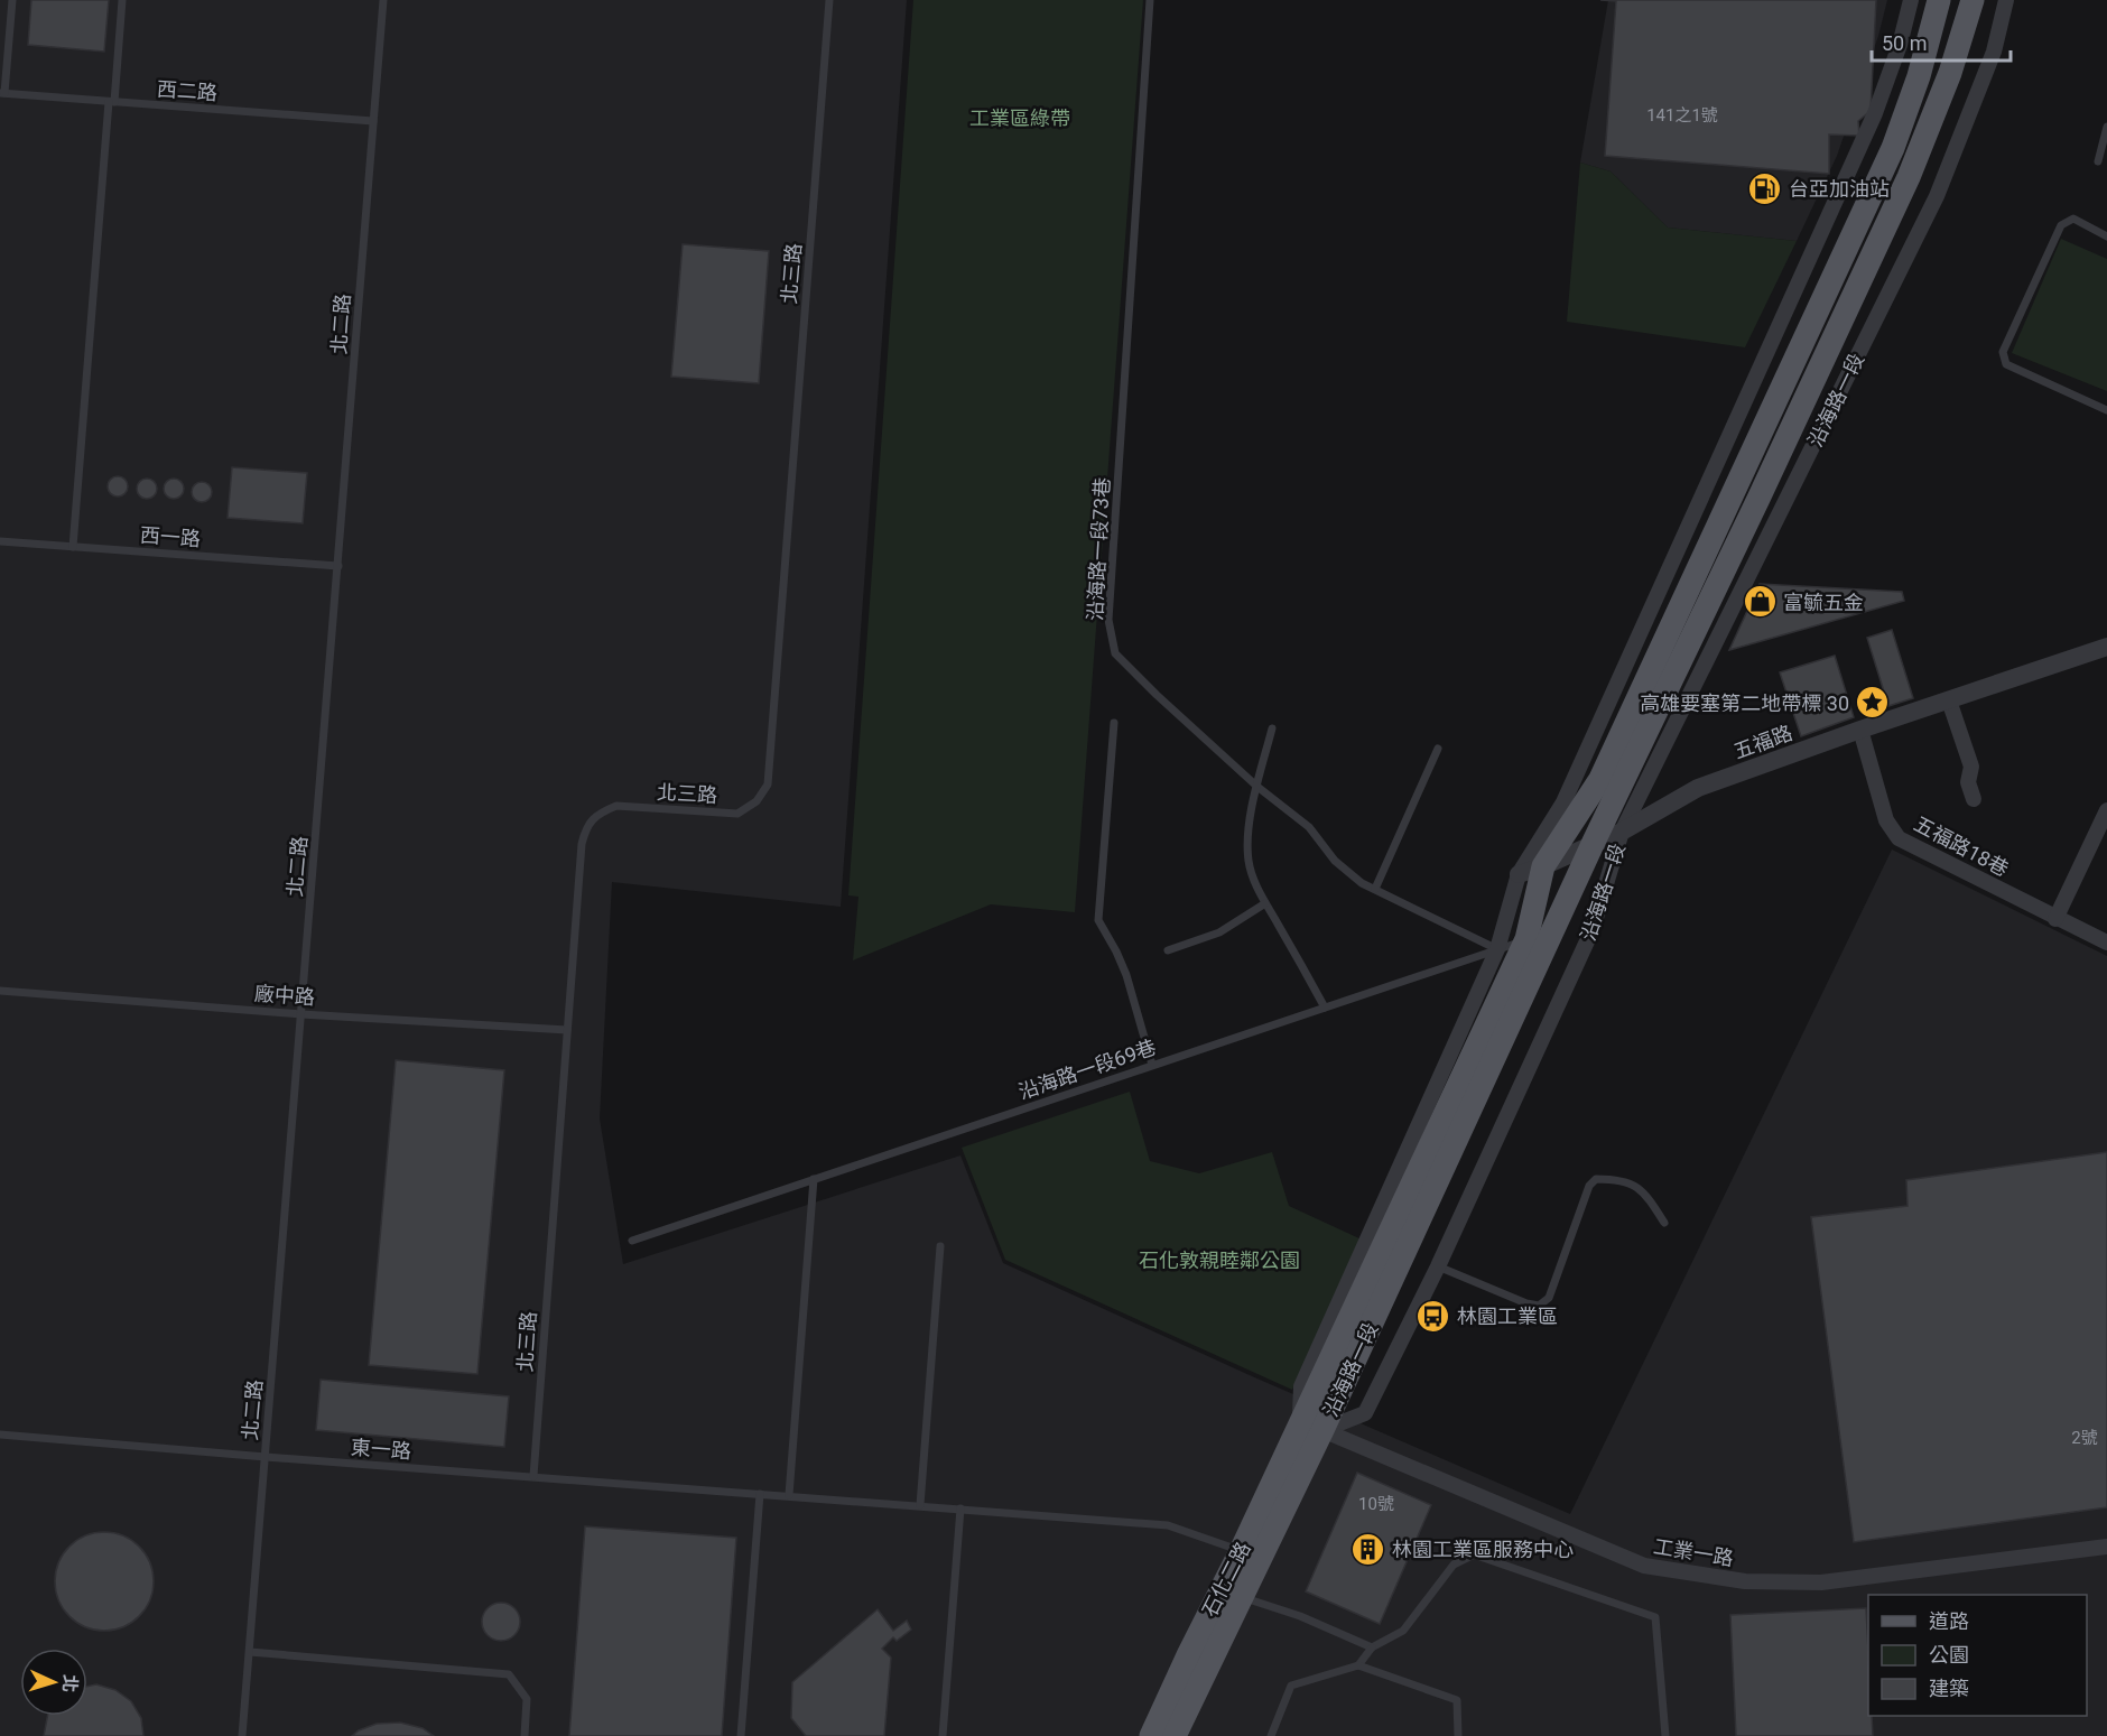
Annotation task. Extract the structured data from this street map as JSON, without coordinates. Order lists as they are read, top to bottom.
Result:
{
  "streets": {
    "main road": ["沿海路一段", "石化二路"],
    "street": ["五福路", "五福路18巷", "工業一路"],
    "lane": [
      "西二路",
      "北三路",
      "北二路",
      "西一路",
      "沿海路一段73巷",
      "廠中路",
      "沿海路一段69巷",
      "東一路"
    ]
  },
  "crossings": [
    ["西二路", "北二路"],
    ["北三路", "廠中路"],
    ["北三路", "東一路"],
    ["北二路", "西一路"],
    ["北二路", "廠中路"],
    ["北二路", "東一路"],
    ["沿海路一段", "沿海路一段73巷"],
    ["沿海路一段", "五福路"],
    ["沿海路一段", "沿海路一段69巷"],
    ["沿海路一段", "工業一路"],
    ["沿海路一段", "石化二路"],
    ["沿海路一段73巷", "沿海路一段69巷"],
    ["五福路", "五福路18巷"],
    ["東一路", "石化二路"],
    ["工業一路", "石化二路"]
  ],
  "parks": ["工業區綠帶", "石化敦親睦鄰公園"],
  "places": {
    "fuel station": ["台亞加油站"],
    "shop": ["富毓五金"],
    "place": ["高雄要塞第二地帶標 30"],
    "bus stop": ["林園工業區"],
    "building": ["林園工業區服務中心"]
  },
  "house_numbers": ["141之1號", "2號", "10號"],
  "legend": ["道路", "公園", "建築"],
  "scale_bar": "50 m",
  "north": "right"
}
